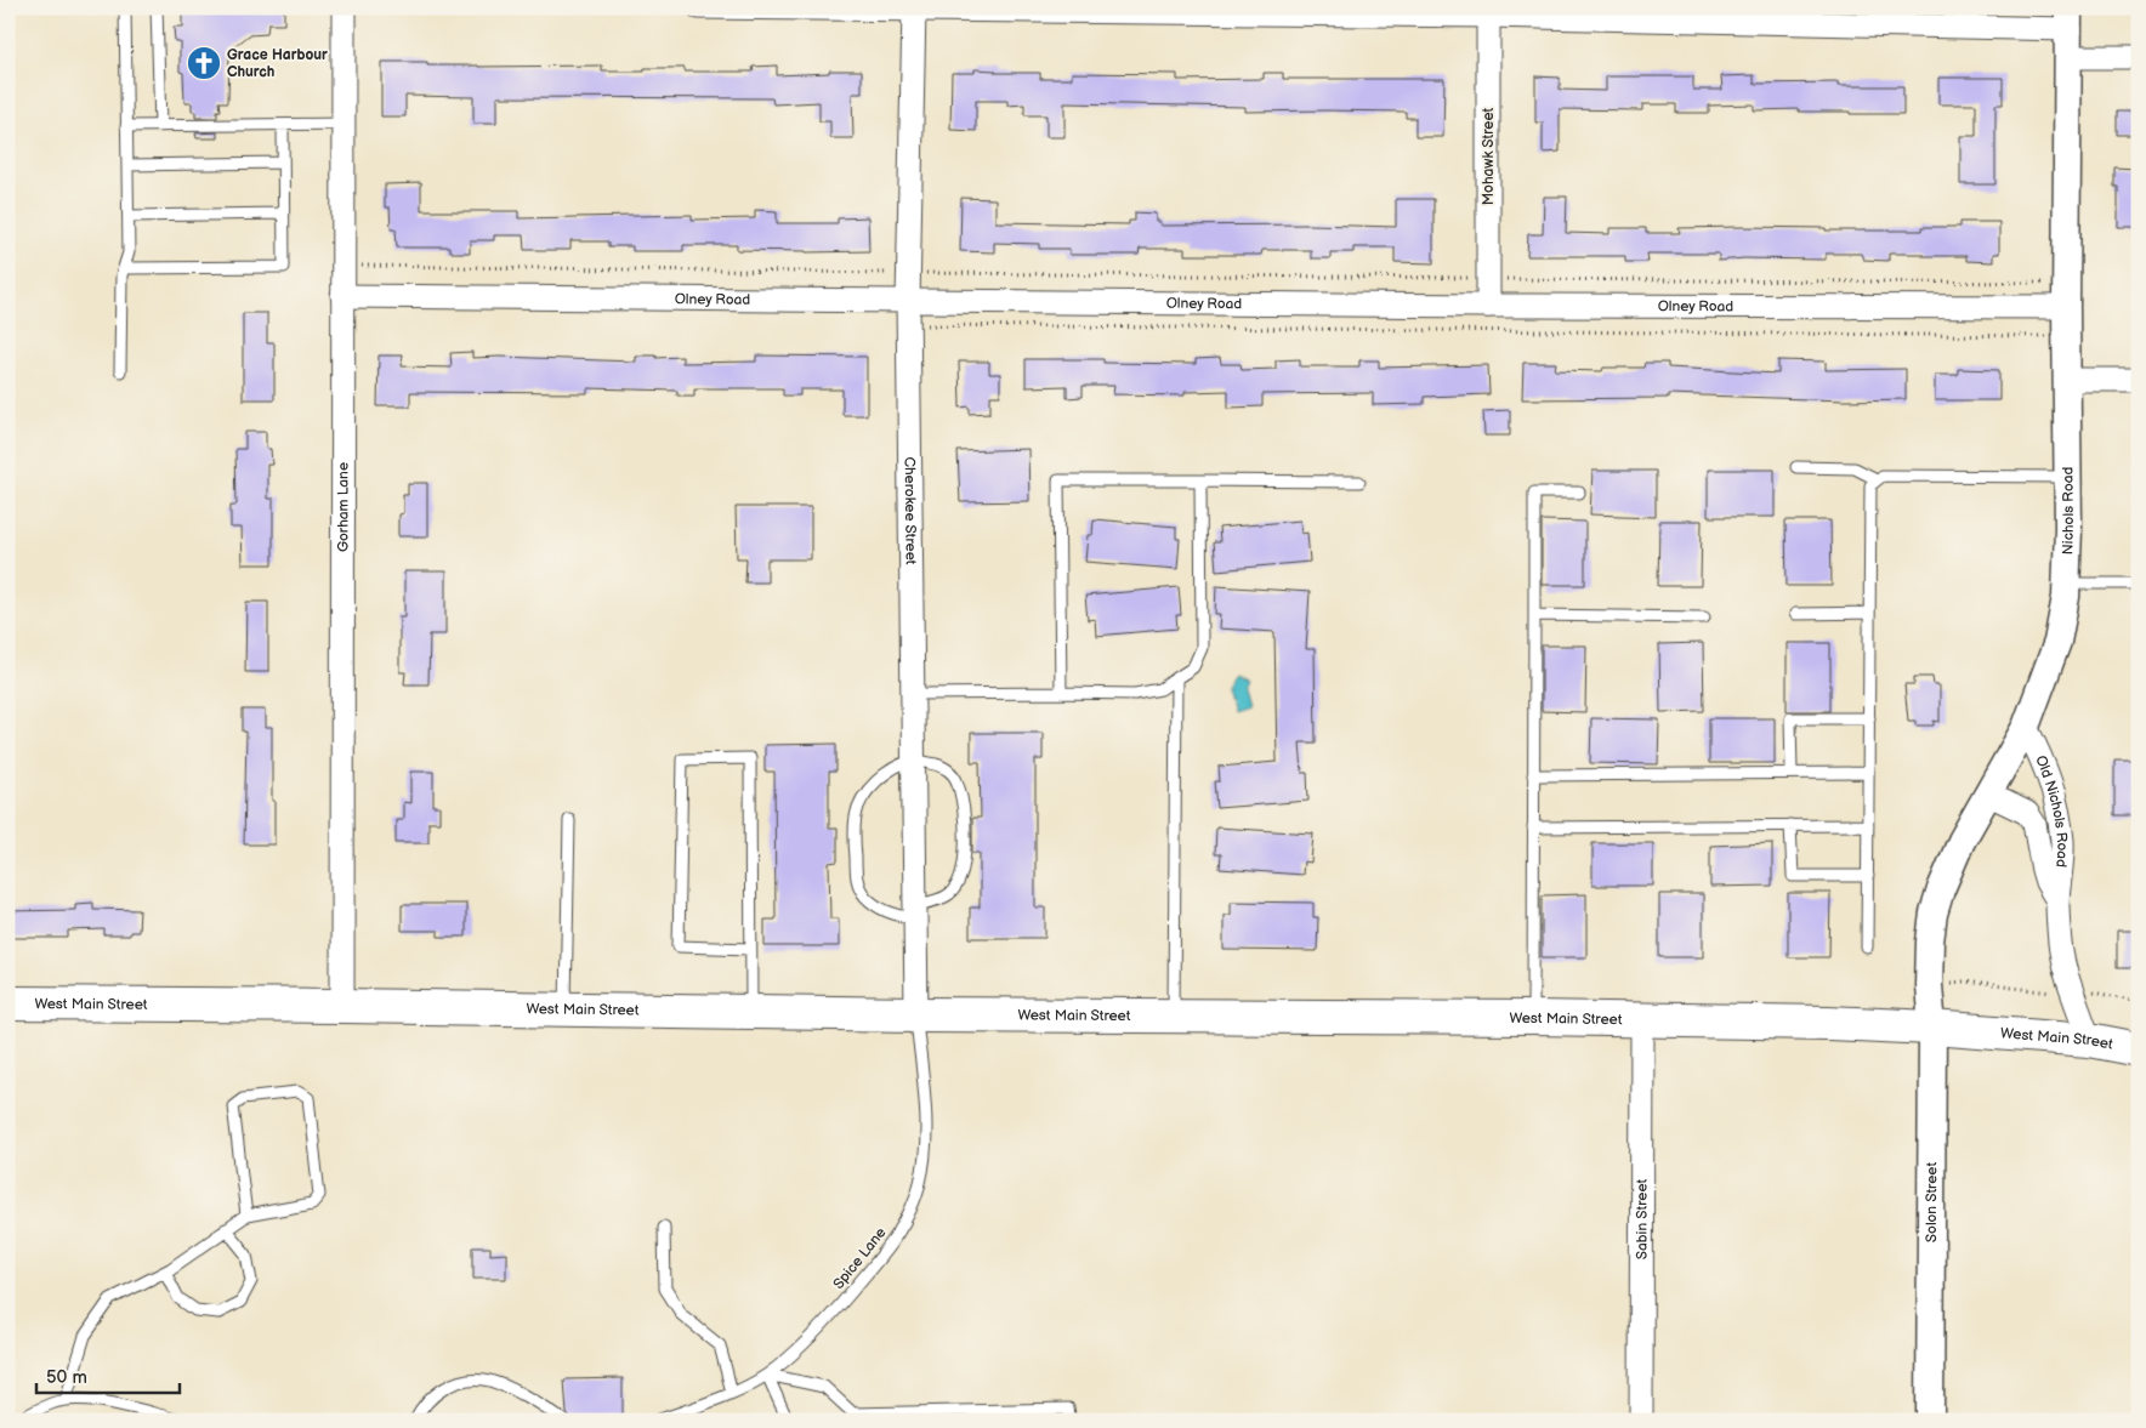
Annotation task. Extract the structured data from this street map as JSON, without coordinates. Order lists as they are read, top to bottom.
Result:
{
  "streets": {
    "main road": ["West Main Street"],
    "street": [
      "Mohawk Street",
      "Olney Road",
      "Gorham Lane",
      "Cherokee Street",
      "Nichols Road",
      "Old Nichols Road",
      "Solon Street",
      "Sabin Street"
    ],
    "lane": ["Spice Lane"]
  },
  "crossings": [
    ["Mohawk Street", "Olney Road"],
    ["Olney Road", "Gorham Lane"],
    ["Olney Road", "Cherokee Street"],
    ["Olney Road", "Nichols Road"],
    ["Gorham Lane", "West Main Street"],
    ["Cherokee Street", "West Main Street"],
    ["Cherokee Street", "Spice Lane"],
    ["Nichols Road", "Old Nichols Road"],
    ["Nichols Road", "Solon Street"],
    ["Old Nichols Road", "West Main Street"],
    ["West Main Street", "Solon Street"],
    ["West Main Street", "Sabin Street"],
    ["West Main Street", "Spice Lane"]
  ],
  "places": {
    "church": ["Grace Harbour Church"]
  },
  "scale_bar": "50 m"
}
